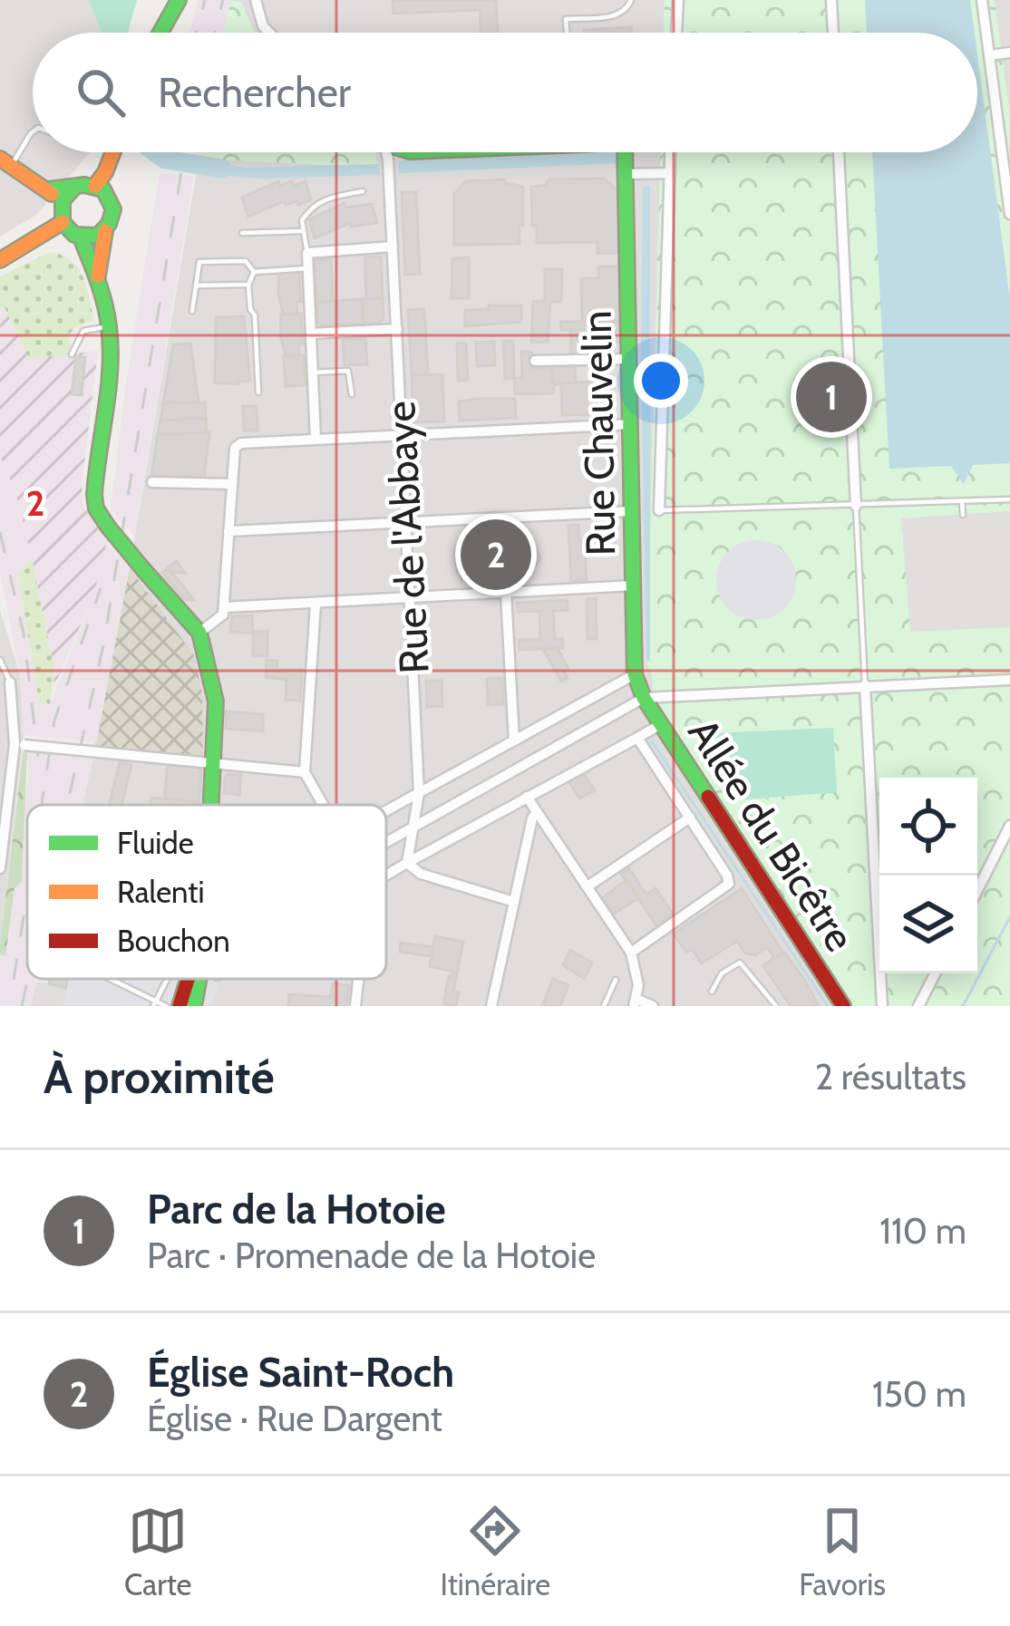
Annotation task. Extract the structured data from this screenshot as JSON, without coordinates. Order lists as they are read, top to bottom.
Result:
{
  "streets": {
    "main road": ["Rue Chauvelin", "Allée du Bicêtre"],
    "street": ["Rue de l'Abbaye"]
  },
  "crossings": [
    ["Rue Chauvelin", "Allée du Bicêtre"]
  ],
  "legend": ["Fluide", "Ralenti", "Bouchon"],
  "page": {
    "search": "Rechercher",
    "pins": ["1", "2"],
    "heading": ["À proximité", "2 résultats"],
    "list": [
      {
        "mark": "1",
        "name": "Parc de la Hotoie",
        "note": "Parc · Promenade de la Hotoie",
        "value": "110 m"
      },
      {
        "mark": "2",
        "name": "Église Saint-Roch",
        "note": "Église · Rue Dargent",
        "value": "150 m"
      }
    ],
    "nav": ["Carte", "Itinéraire", "Favoris"]
  },
  "grid": {
    "rows": ["2"]
  }
}
